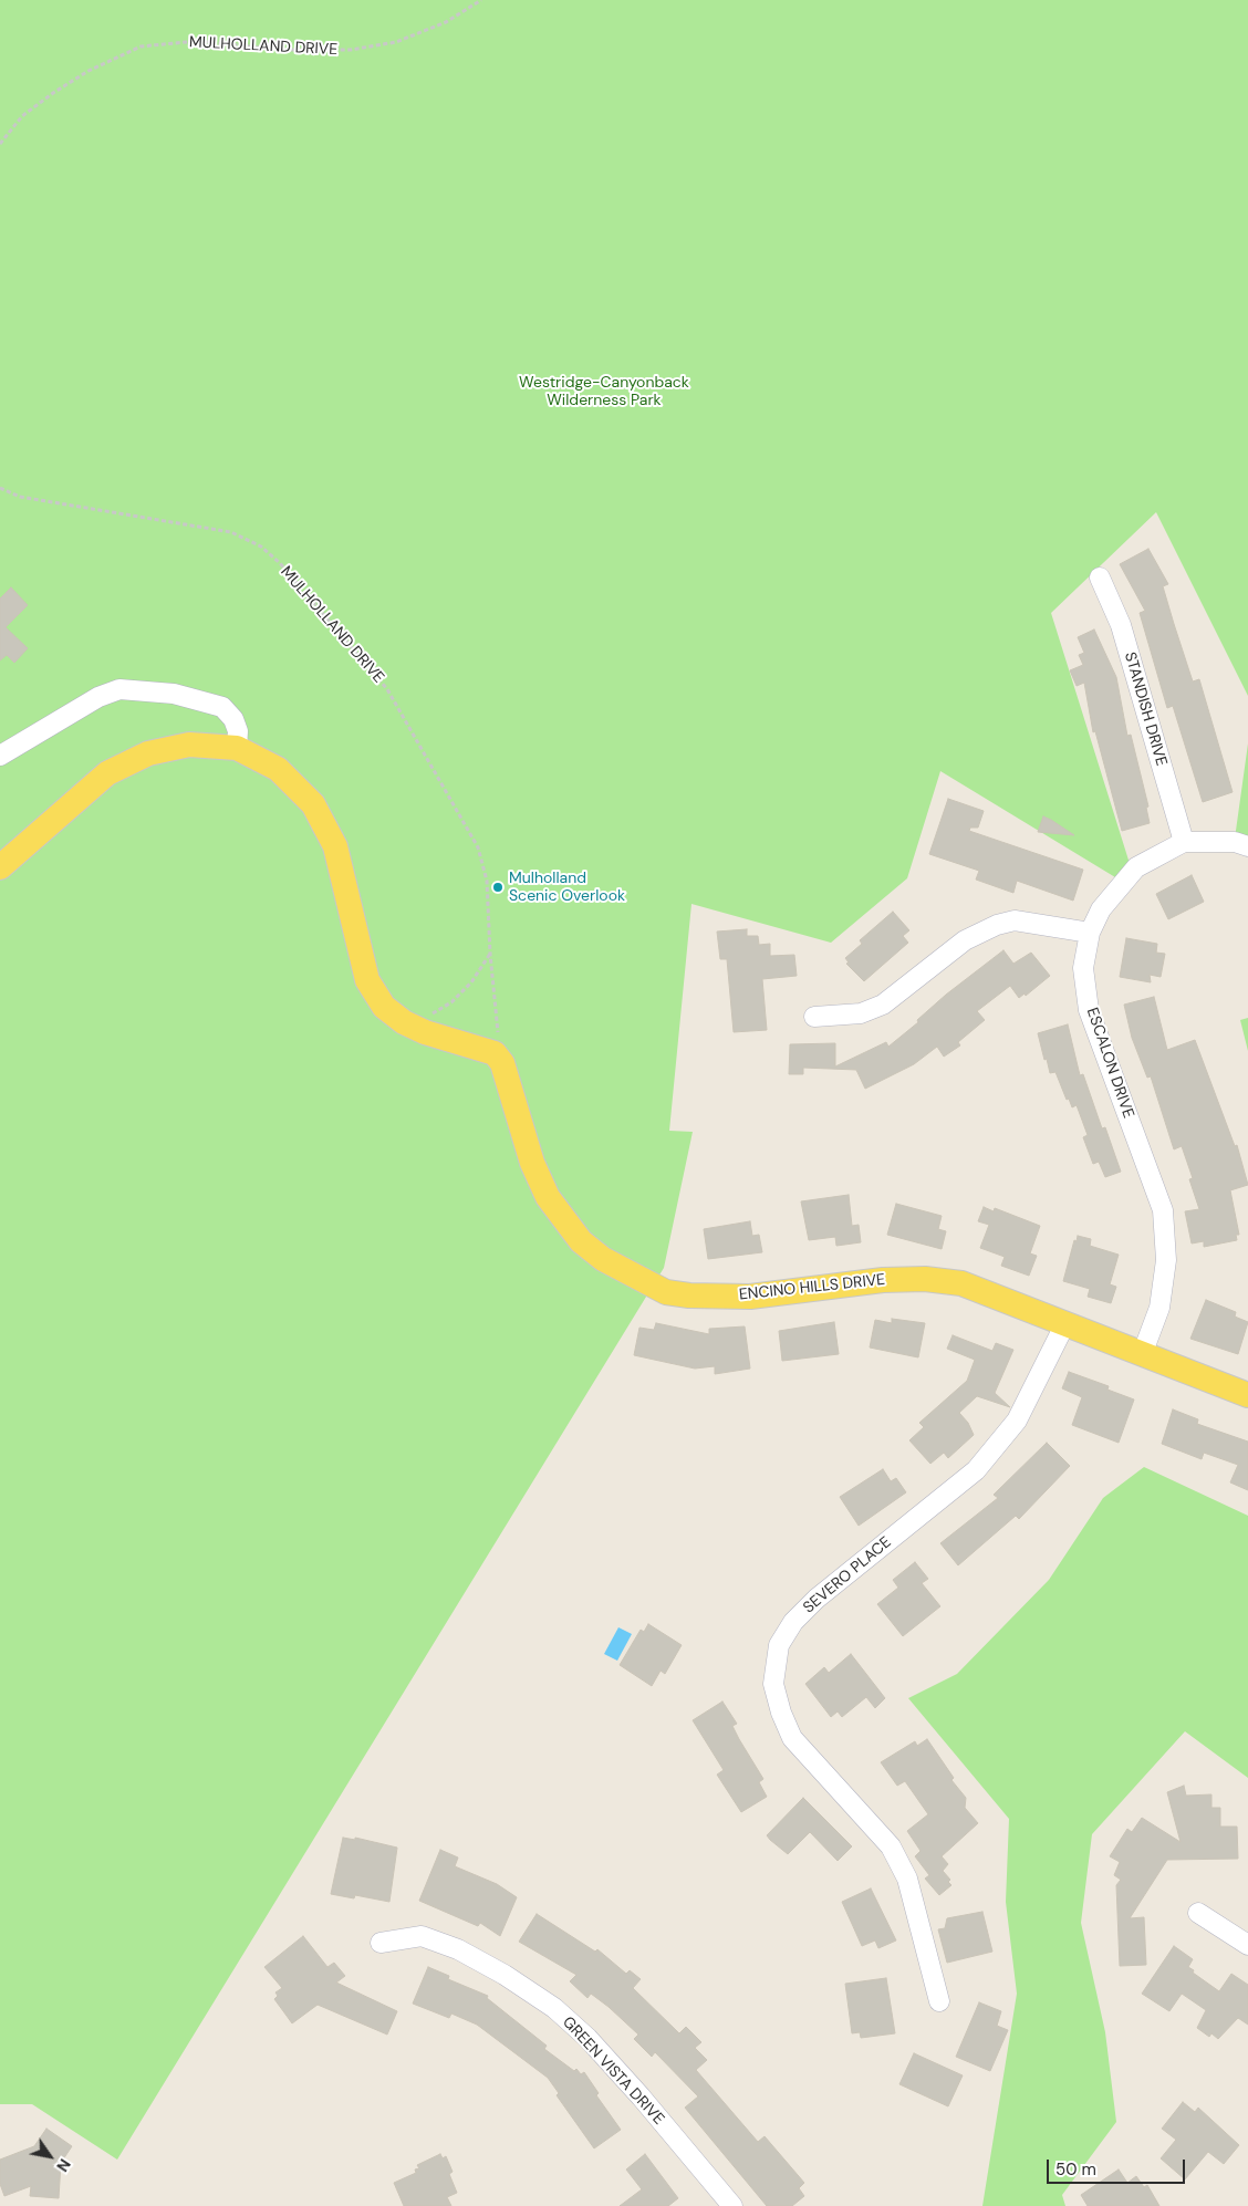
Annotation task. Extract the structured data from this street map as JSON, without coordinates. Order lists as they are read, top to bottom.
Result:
{
  "streets": {
    "main road": ["ENCINO HILLS DRIVE"],
    "street": [
      "STANDISH DRIVE",
      "ESCALON DRIVE",
      "SEVERO PLACE",
      "GREEN VISTA DRIVE"
    ],
    "path": ["MULHOLLAND DRIVE"]
  },
  "crossings": [
    ["MULHOLLAND DRIVE", "ENCINO HILLS DRIVE"],
    ["STANDISH DRIVE", "ESCALON DRIVE"],
    ["ESCALON DRIVE", "ENCINO HILLS DRIVE"],
    ["ENCINO HILLS DRIVE", "SEVERO PLACE"]
  ],
  "parks": ["Westridge-Canyonback Wilderness Park"],
  "places": ["Mulholland Scenic Overlook"],
  "scale_bar": "50 m",
  "north": "bottom right"
}
